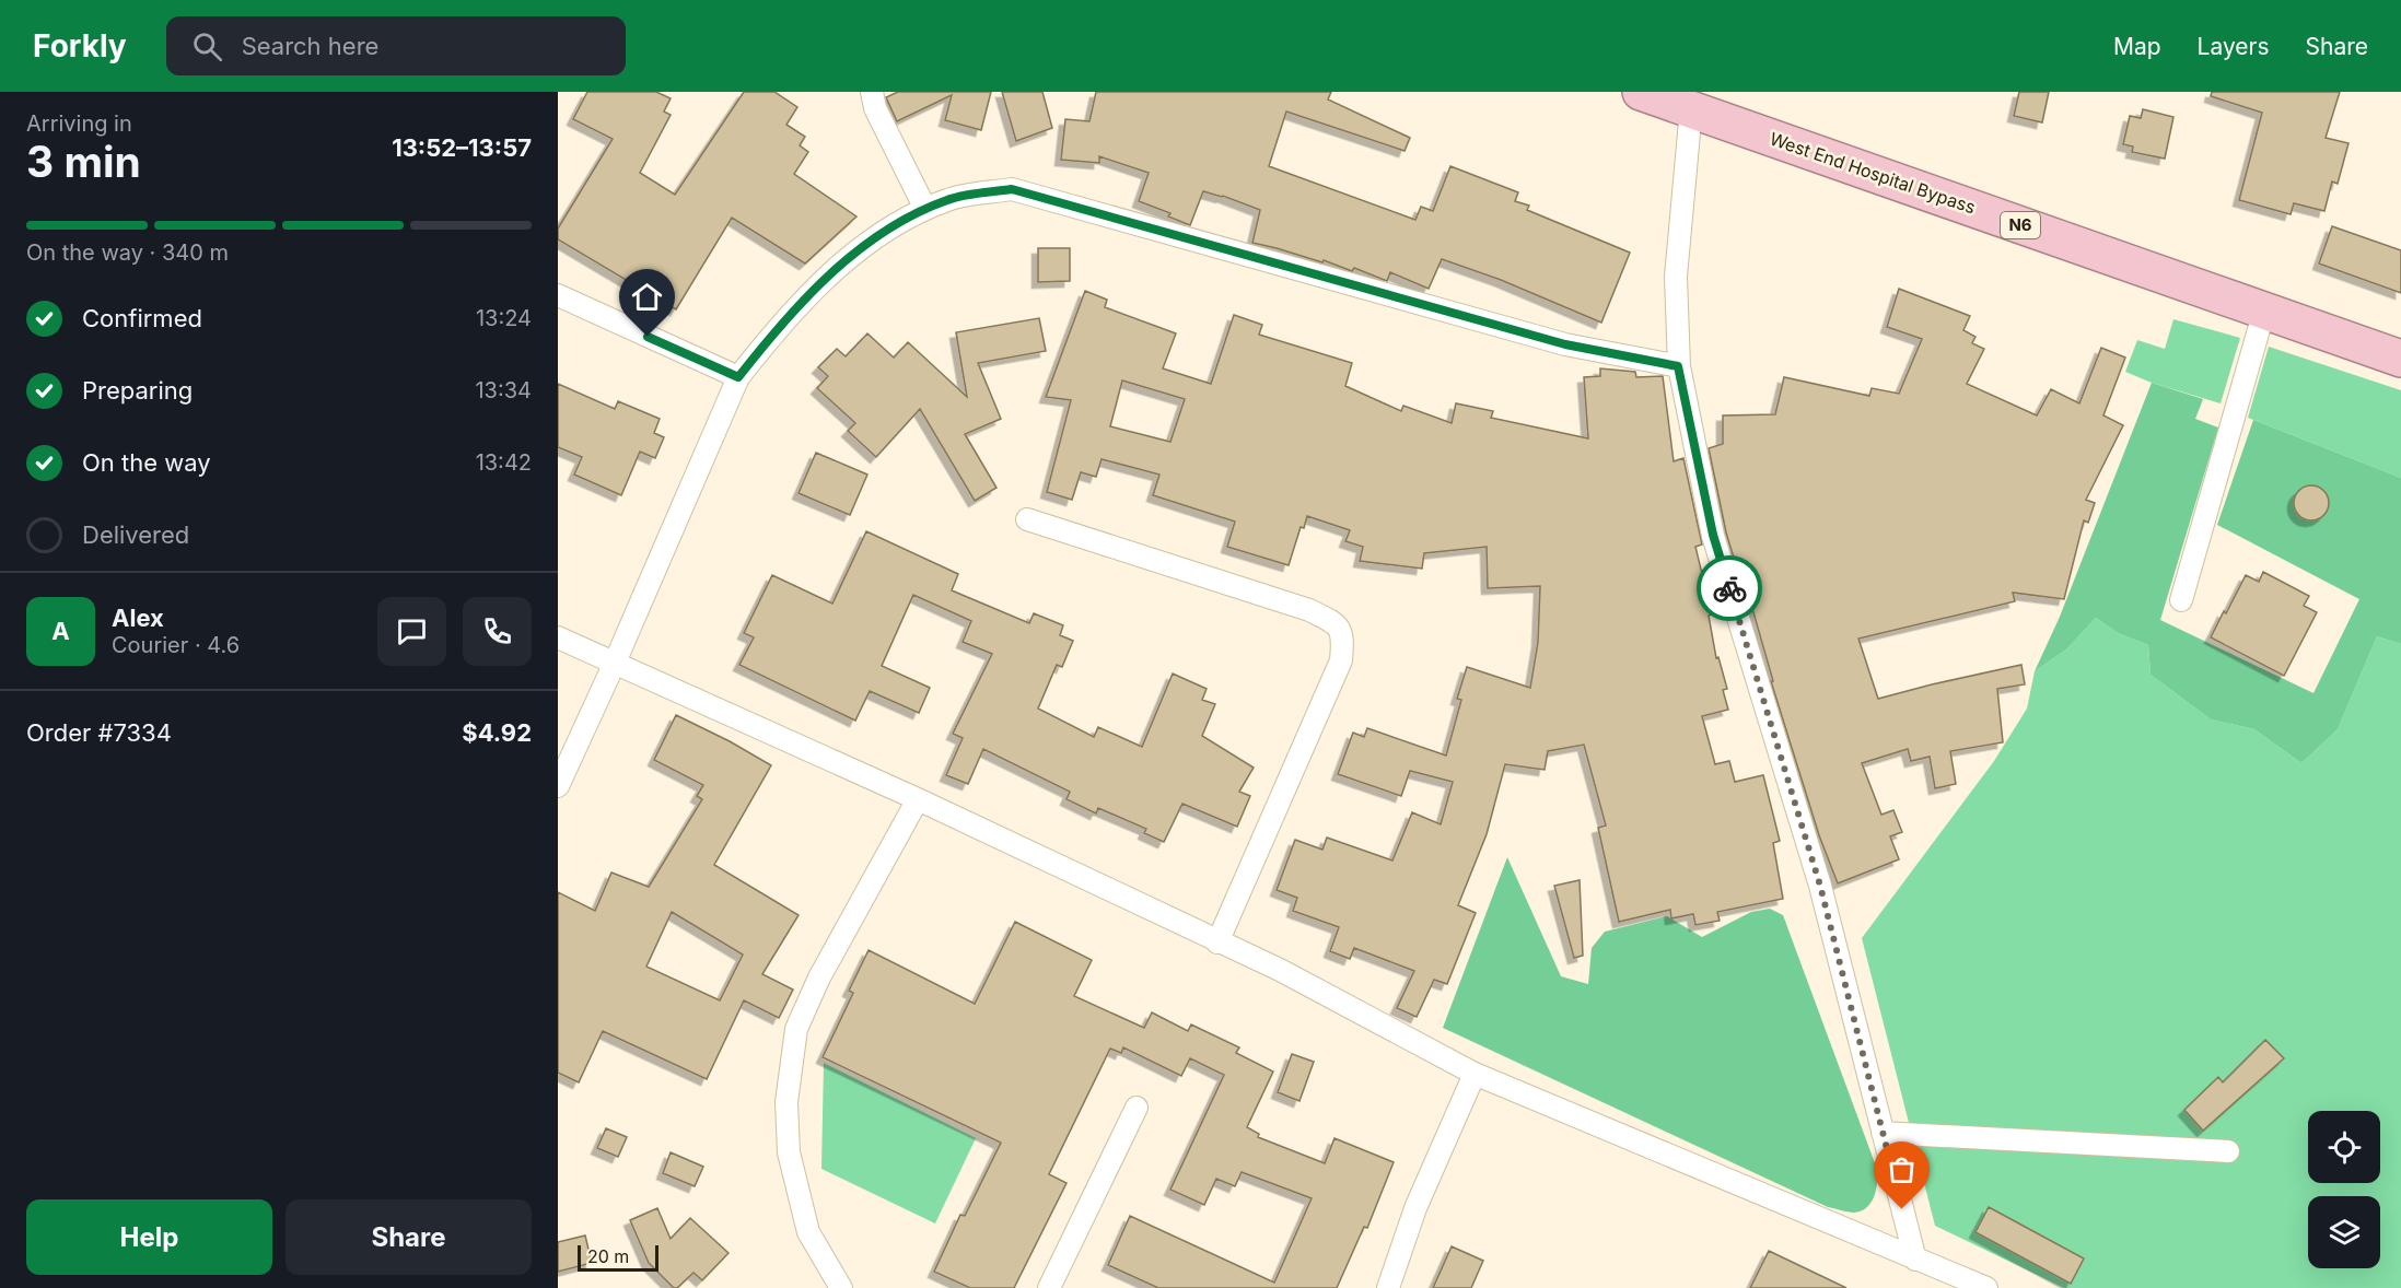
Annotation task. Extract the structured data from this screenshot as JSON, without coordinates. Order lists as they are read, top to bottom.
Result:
{
  "streets": {
    "highway": ["West End Hospital Bypass", "N6"]
  },
  "scale_bar": "20 m",
  "page": {
    "header": "Forkly",
    "search": "Search here",
    "nav": ["Map", "Layers", "Share"],
    "heading": ["3 min", "Arriving in", "13:52–13:57"],
    "panel": [
      "Alex",
      "Courier · 4.6",
      "Order #7334",
      "$4.92"
    ],
    "bar": "On the way · 340 m",
    "list": [
      ["Confirmed", "13:24"],
      ["Preparing", "13:34"],
      ["On the way", "13:42"],
      "Delivered"
    ],
    "round": "A",
    "buttons": ["Help", "Share"],
    "scale": "20 m"
  }
}
